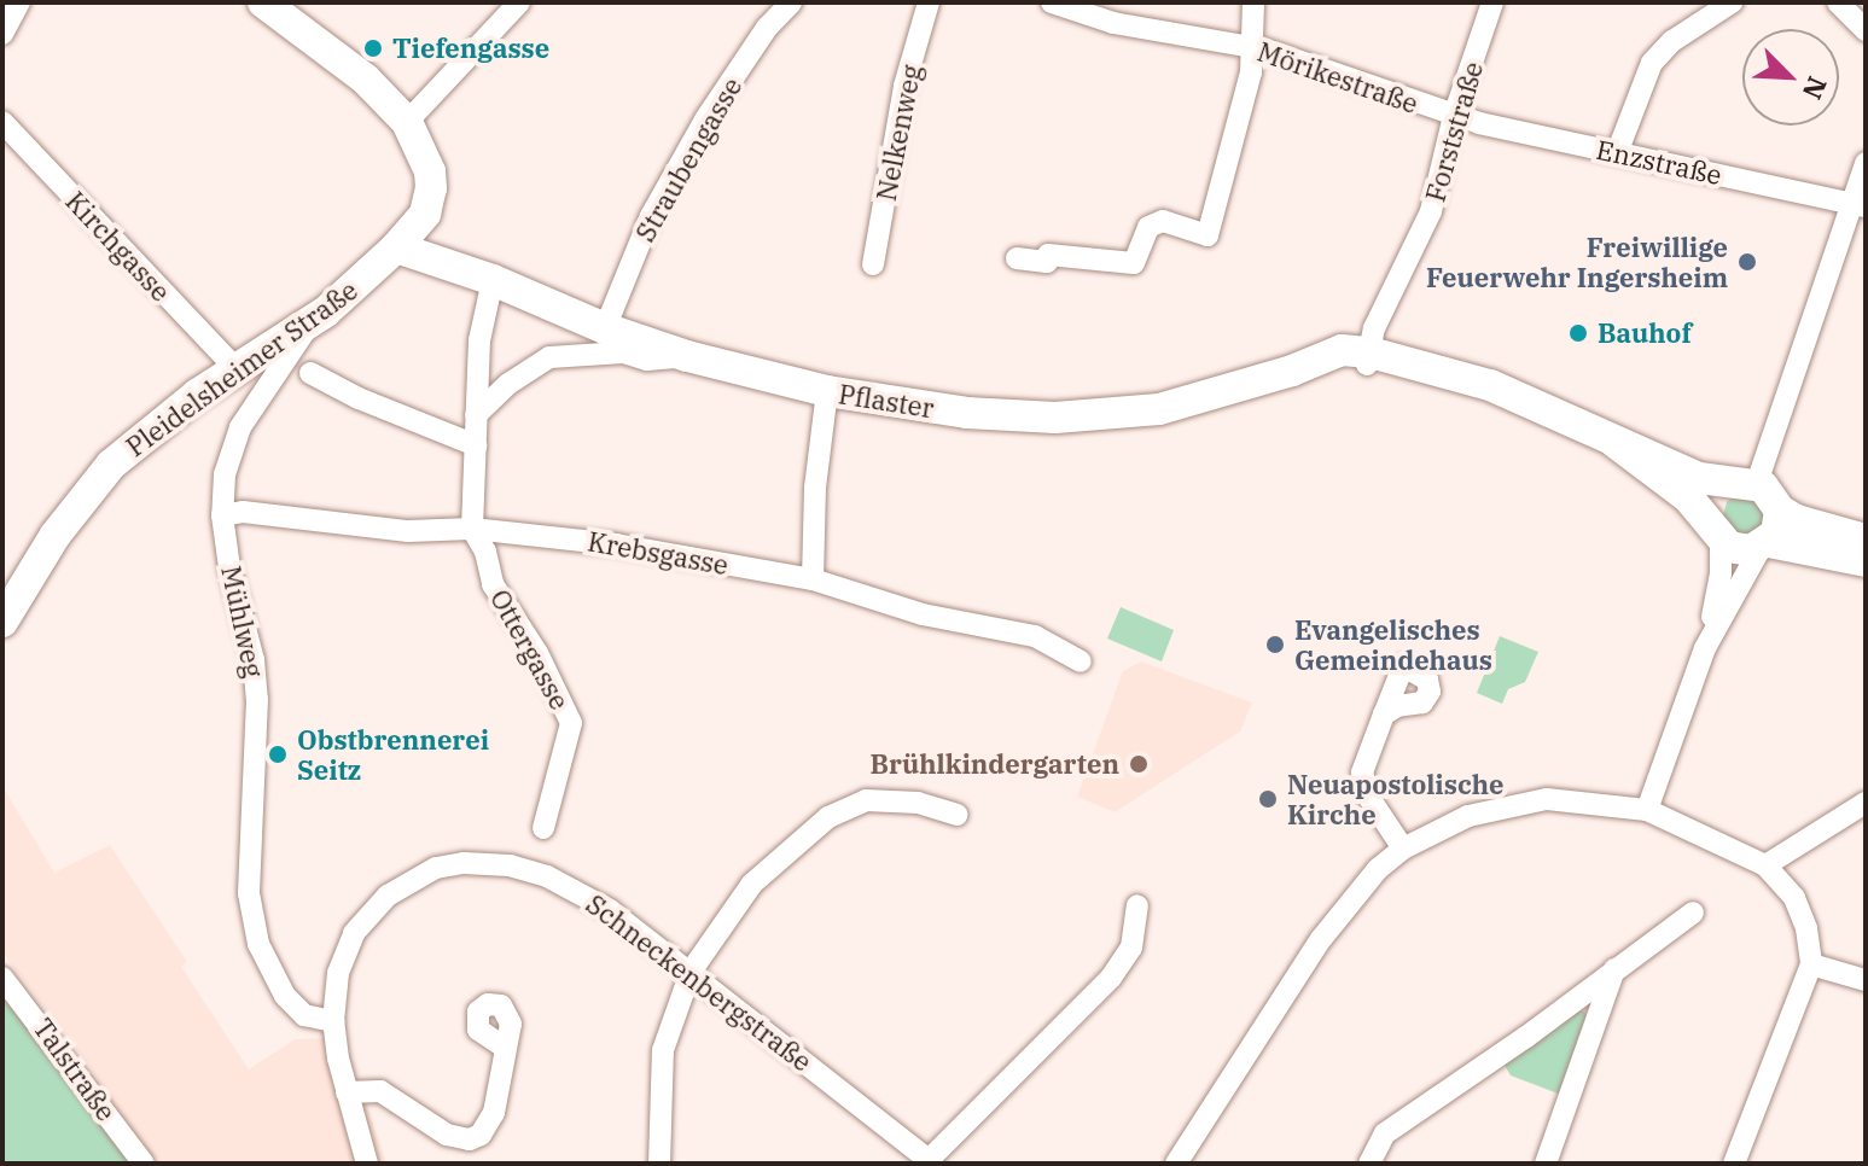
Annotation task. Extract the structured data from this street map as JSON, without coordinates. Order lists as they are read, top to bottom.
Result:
{
  "streets": {
    "street": [
      "Mörikestraße",
      "Forststraße",
      "Nelkenweg",
      "Straubengasse",
      "Enzstraße",
      "Kirchgasse",
      "Pleidelsheimer Straße",
      "Pflaster",
      "Krebsgasse",
      "Mühlweg",
      "Ottergasse",
      "Schneckenbergstraße",
      "Talstraße"
    ]
  },
  "crossings": [
    ["Mörikestraße", "Forststraße"],
    ["Mörikestraße", "Enzstraße"],
    ["Forststraße", "Enzstraße"],
    ["Forststraße", "Pflaster"],
    ["Straubengasse", "Pflaster"],
    ["Kirchgasse", "Pleidelsheimer Straße"],
    ["Pleidelsheimer Straße", "Pflaster"],
    ["Pleidelsheimer Straße", "Mühlweg"],
    ["Krebsgasse", "Mühlweg"],
    ["Krebsgasse", "Ottergasse"],
    ["Mühlweg", "Schneckenbergstraße"]
  ],
  "places": [
    "Tiefengasse",
    "Freiwillige Feuerwehr Ingersheim",
    "Bauhof",
    "Evangelisches Gemeindehaus",
    "Obstbrennerei Seitz",
    "Brühlkindergarten",
    "Neuapostolische Kirche"
  ],
  "north": "bottom right"
}
